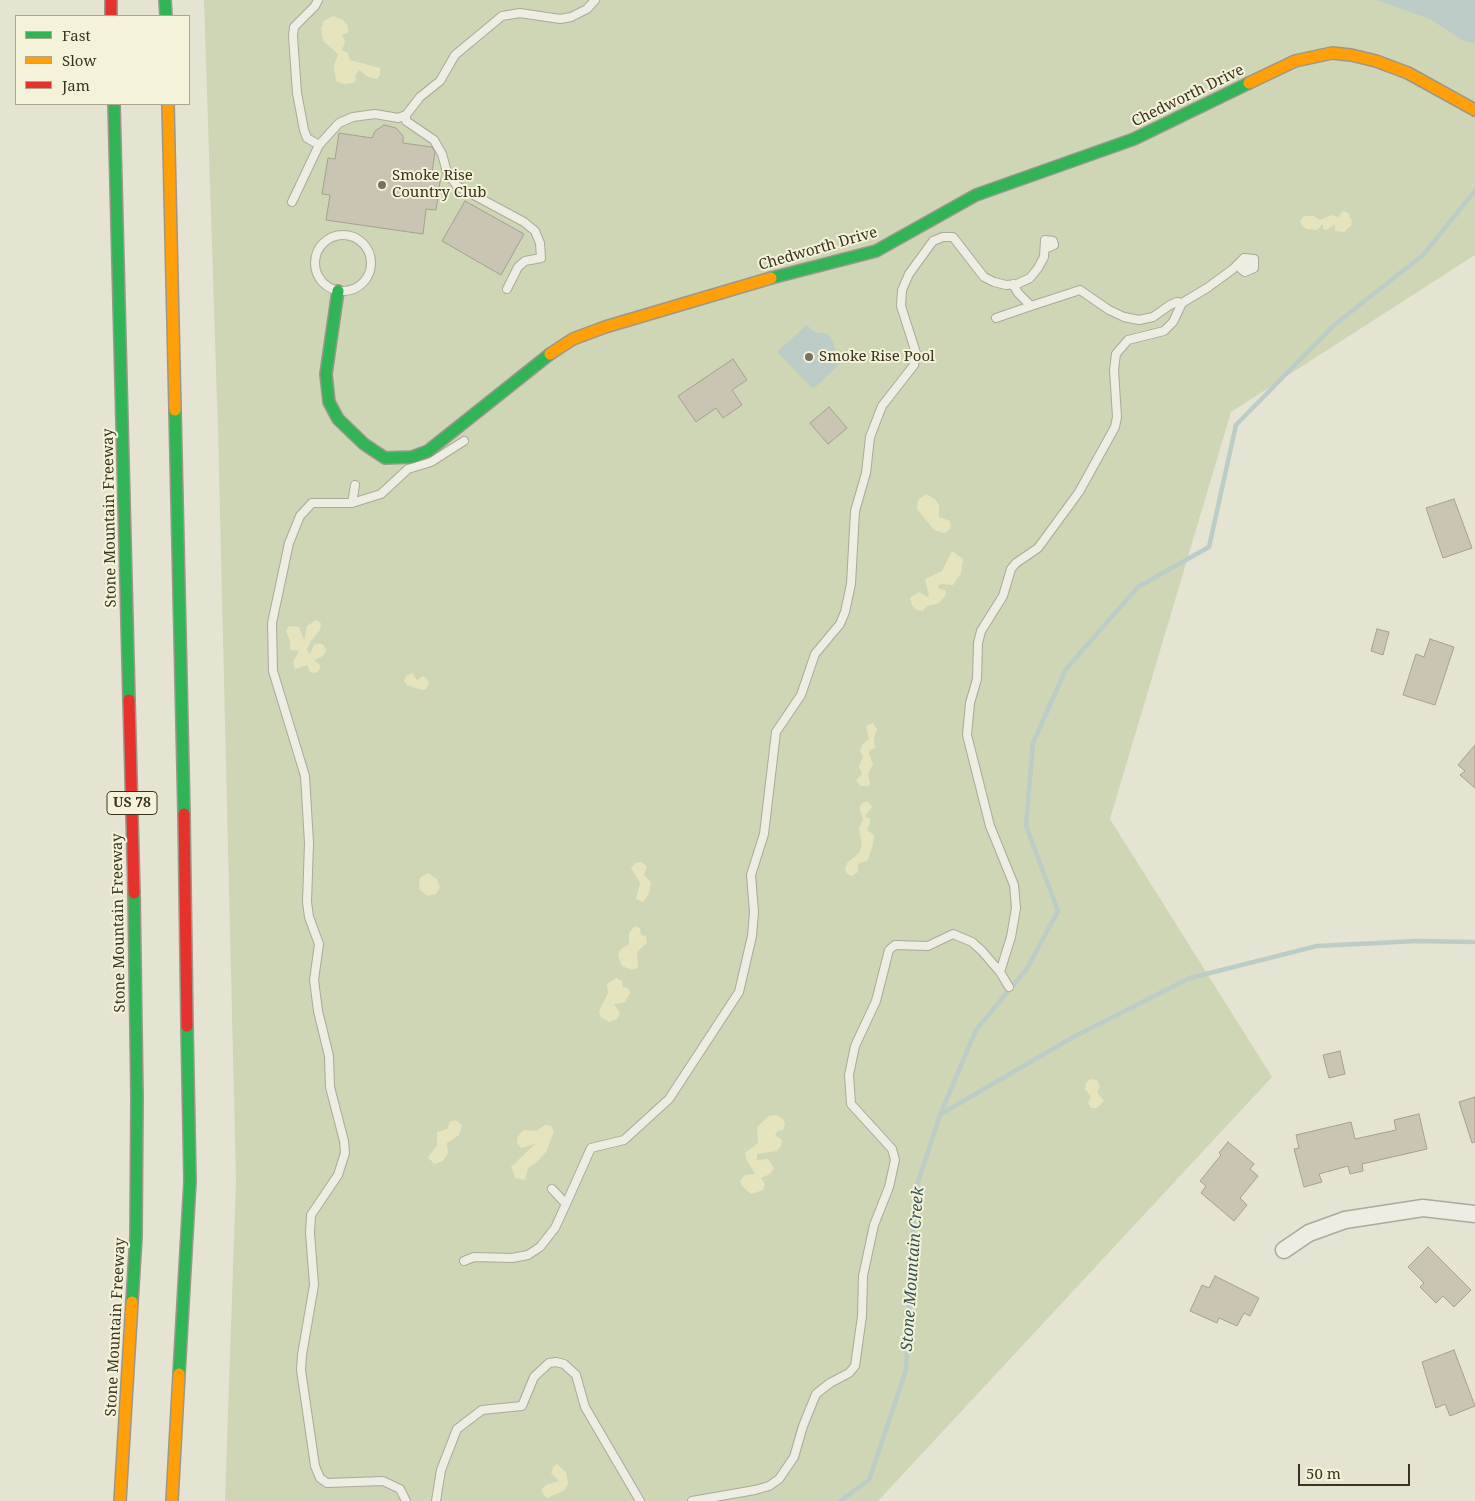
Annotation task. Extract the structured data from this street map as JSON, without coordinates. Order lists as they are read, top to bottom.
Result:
{
  "streets": {
    "main road": ["Chedworth Drive", "Stone Mountain Freeway", "US 78"]
  },
  "water": ["Stone Mountain Creek"],
  "places": ["Smoke Rise Country Club", "Smoke Rise Pool"],
  "legend": ["Fast", "Slow", "Jam"],
  "scale_bar": "50 m"
}
